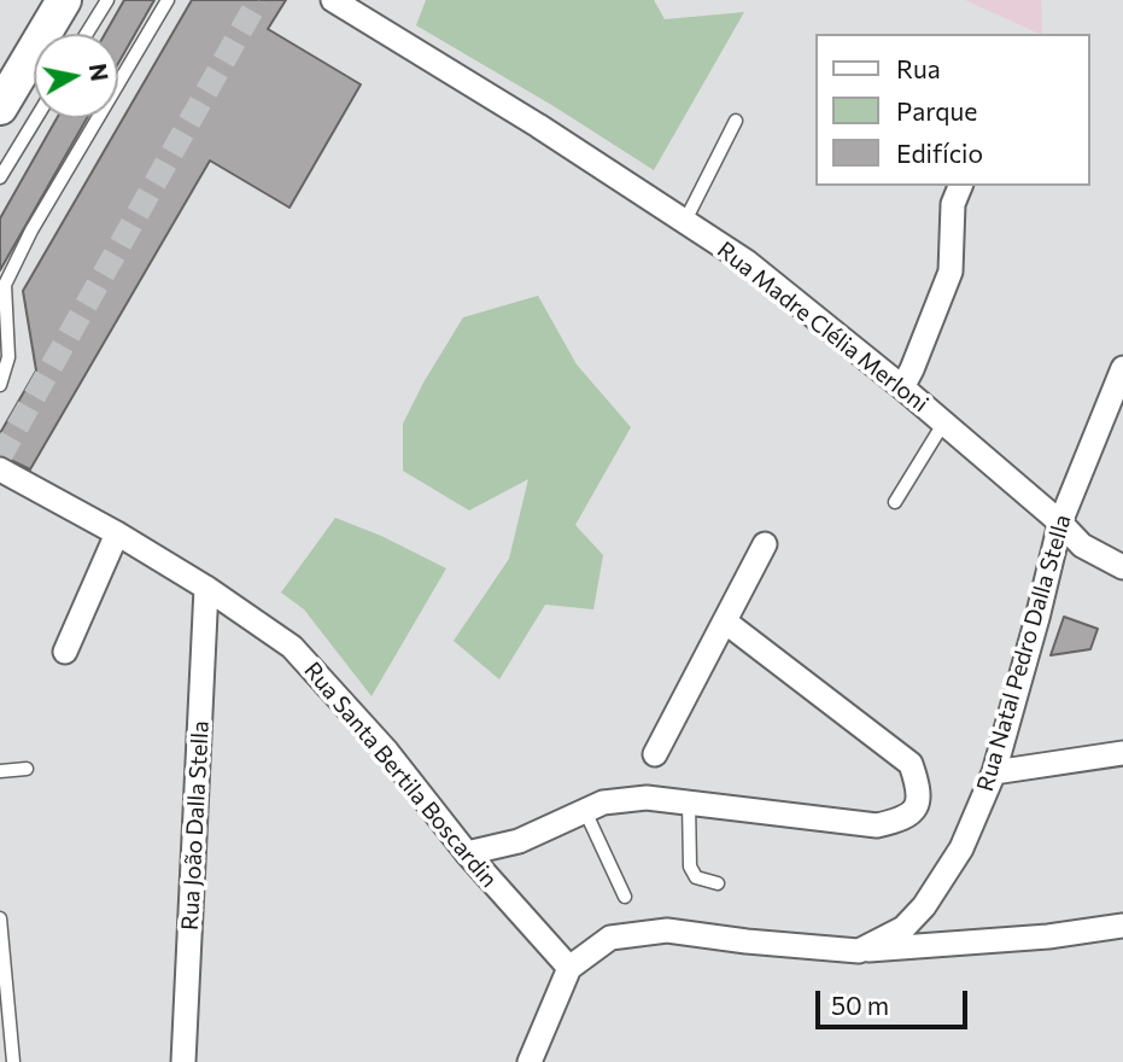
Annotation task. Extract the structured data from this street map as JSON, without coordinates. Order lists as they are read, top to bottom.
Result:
{
  "streets": {
    "street": [
      "Rua Madre Clélia Merloni",
      "Rua Natal Pedro Dalla Stella",
      "Rua Santa Bertila Boscardin",
      "Rua João Dalla Stella"
    ]
  },
  "crossings": [
    ["Rua Madre Clélia Merloni", "Rua Natal Pedro Dalla Stella"],
    ["Rua Santa Bertila Boscardin", "Rua João Dalla Stella"]
  ],
  "legend": ["Rua", "Parque", "Edifício"],
  "scale_bar": "50 m",
  "north": "right"
}
